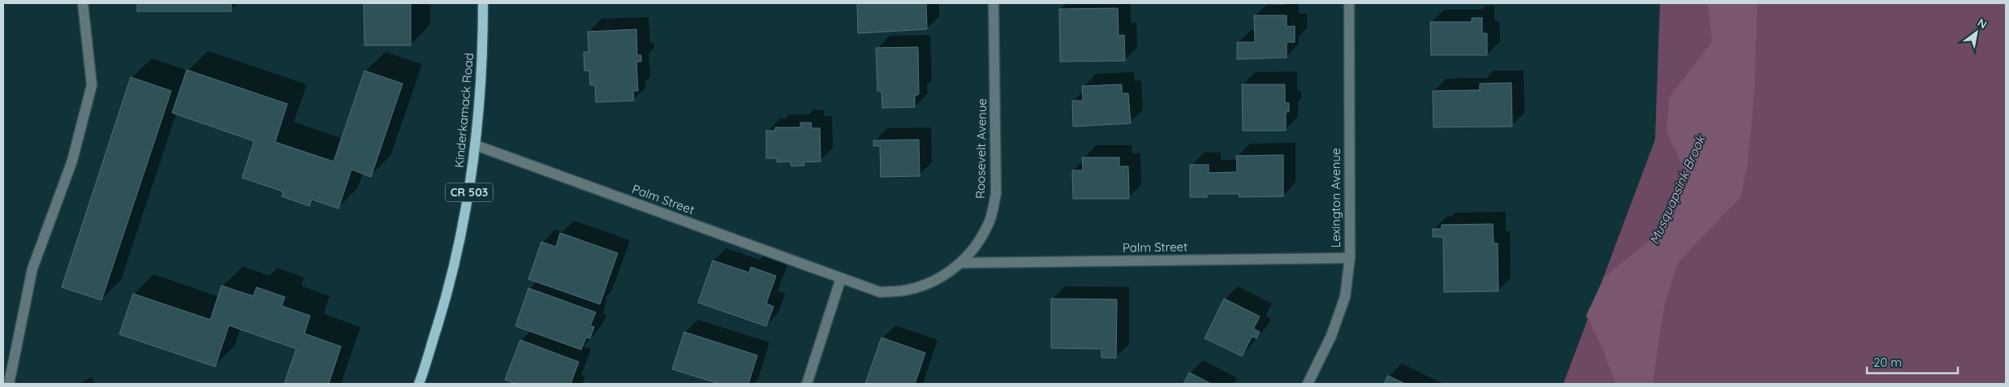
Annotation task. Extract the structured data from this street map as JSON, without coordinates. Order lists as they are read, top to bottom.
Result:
{
  "streets": {
    "main road": ["Kinderkamack Road", "CR 503"],
    "street": ["Roosevelt Avenue", "Lexington Avenue", "Palm Street"]
  },
  "crossings": [
    ["Kinderkamack Road", "Palm Street"],
    ["Roosevelt Avenue", "Palm Street"],
    ["Lexington Avenue", "Palm Street"]
  ],
  "water": ["Musquapsink Brook"],
  "scale_bar": "20 m",
  "north": "top right"
}
